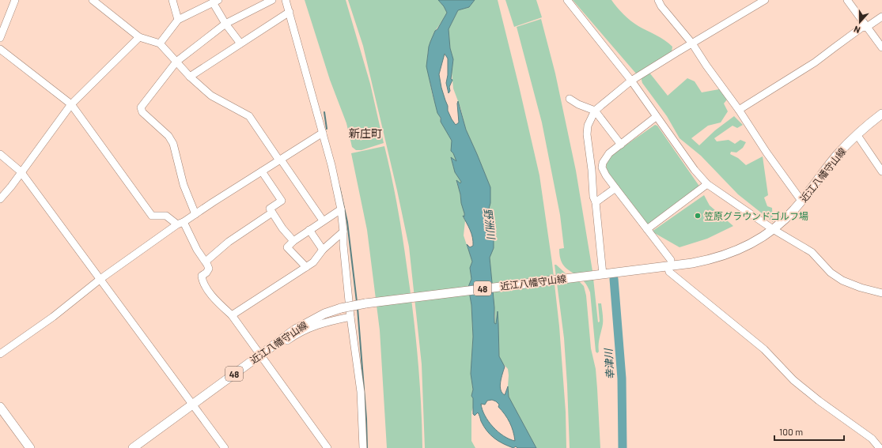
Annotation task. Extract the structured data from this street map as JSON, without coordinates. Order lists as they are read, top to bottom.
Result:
{
  "streets": {
    "main road": ["近江八幡守山線", "48"]
  },
  "districts": ["新庄町"],
  "water": ["野洲川", "幸津川"],
  "places": ["笠原グラウンドゴルフ場"],
  "scale_bar": "100 m",
  "north": "bottom"
}
